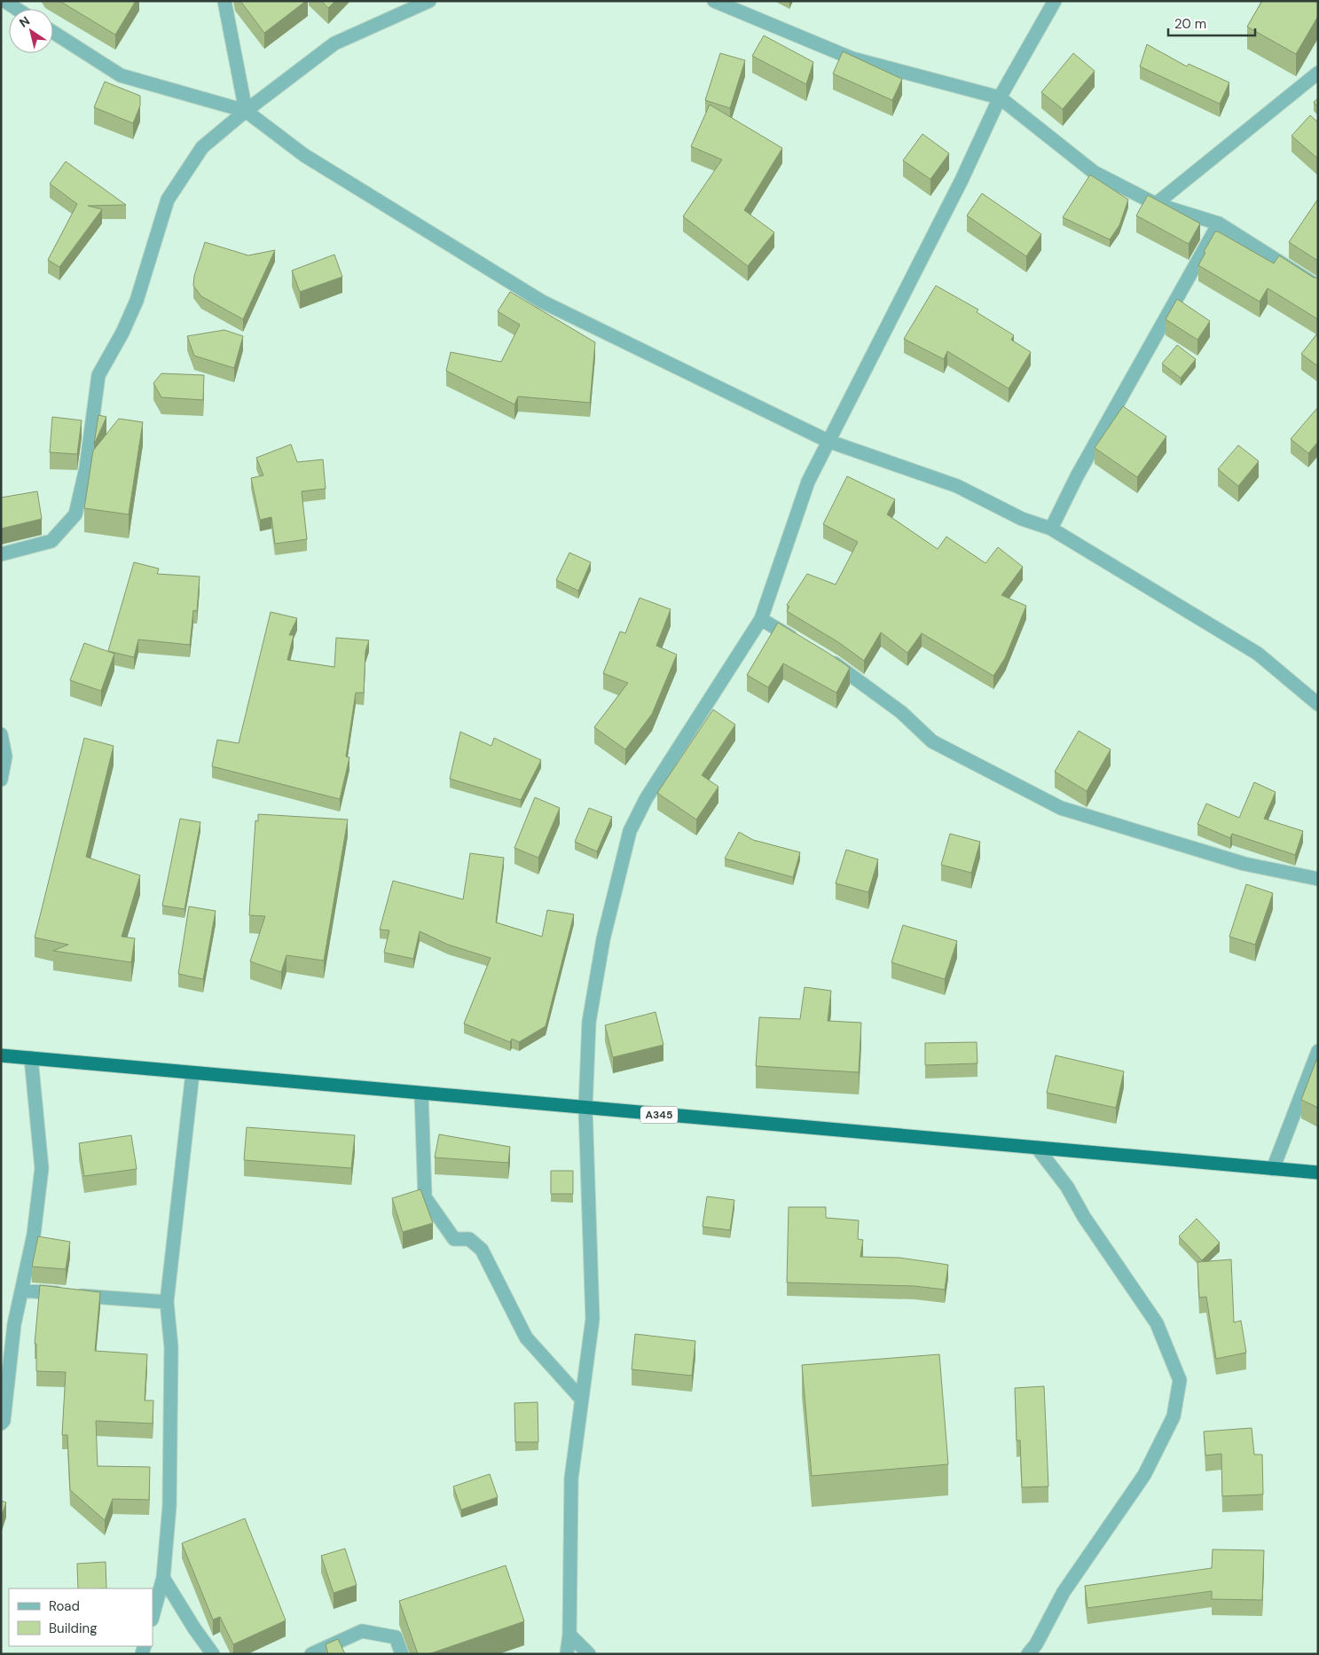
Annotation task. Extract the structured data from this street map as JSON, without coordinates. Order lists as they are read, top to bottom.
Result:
{
  "streets": {
    "highway": ["A345"]
  },
  "legend": ["Road", "Building"],
  "scale_bar": "20 m",
  "north": "top left"
}
